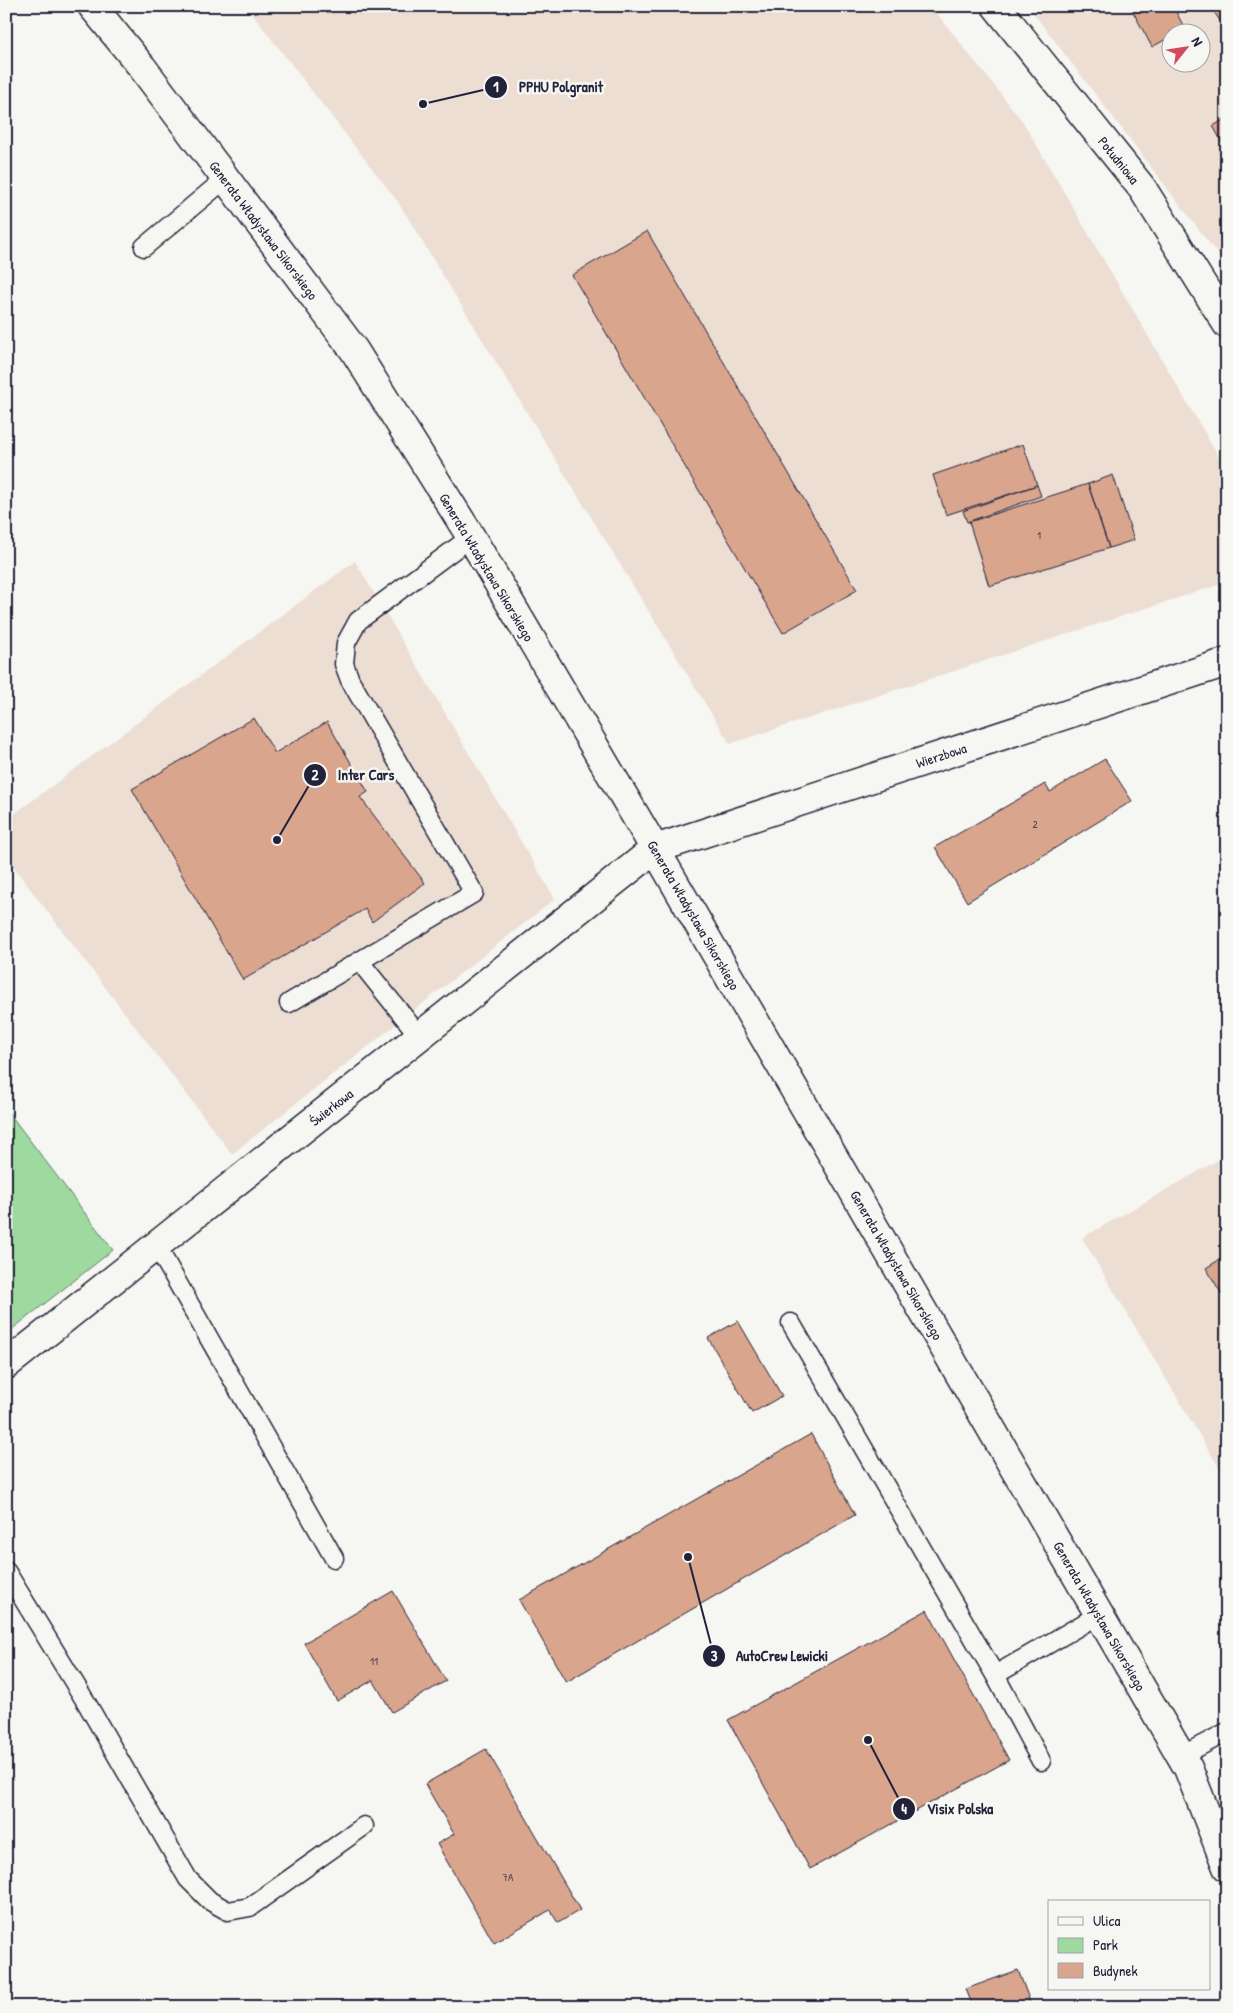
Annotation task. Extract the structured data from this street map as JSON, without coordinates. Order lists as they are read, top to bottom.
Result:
{
  "streets": {
    "street": [
      "Południowa",
      "Generała Władysława Sikorskiego",
      "Wierzbowa",
      "Świerkowa"
    ]
  },
  "crossings": [
    ["Generała Władysława Sikorskiego", "Wierzbowa"],
    ["Generała Władysława Sikorskiego", "Świerkowa"],
    ["Wierzbowa", "Świerkowa"]
  ],
  "places": [
    "PPHU Polgranit",
    "Inter Cars",
    "AutoCrew Lewicki",
    "Visix Polska"
  ],
  "house_numbers": [
    "1",
    "2",
    "11",
    "7A"
  ],
  "legend": ["Ulica", "Park", "Budynek"],
  "north": "top right"
}
